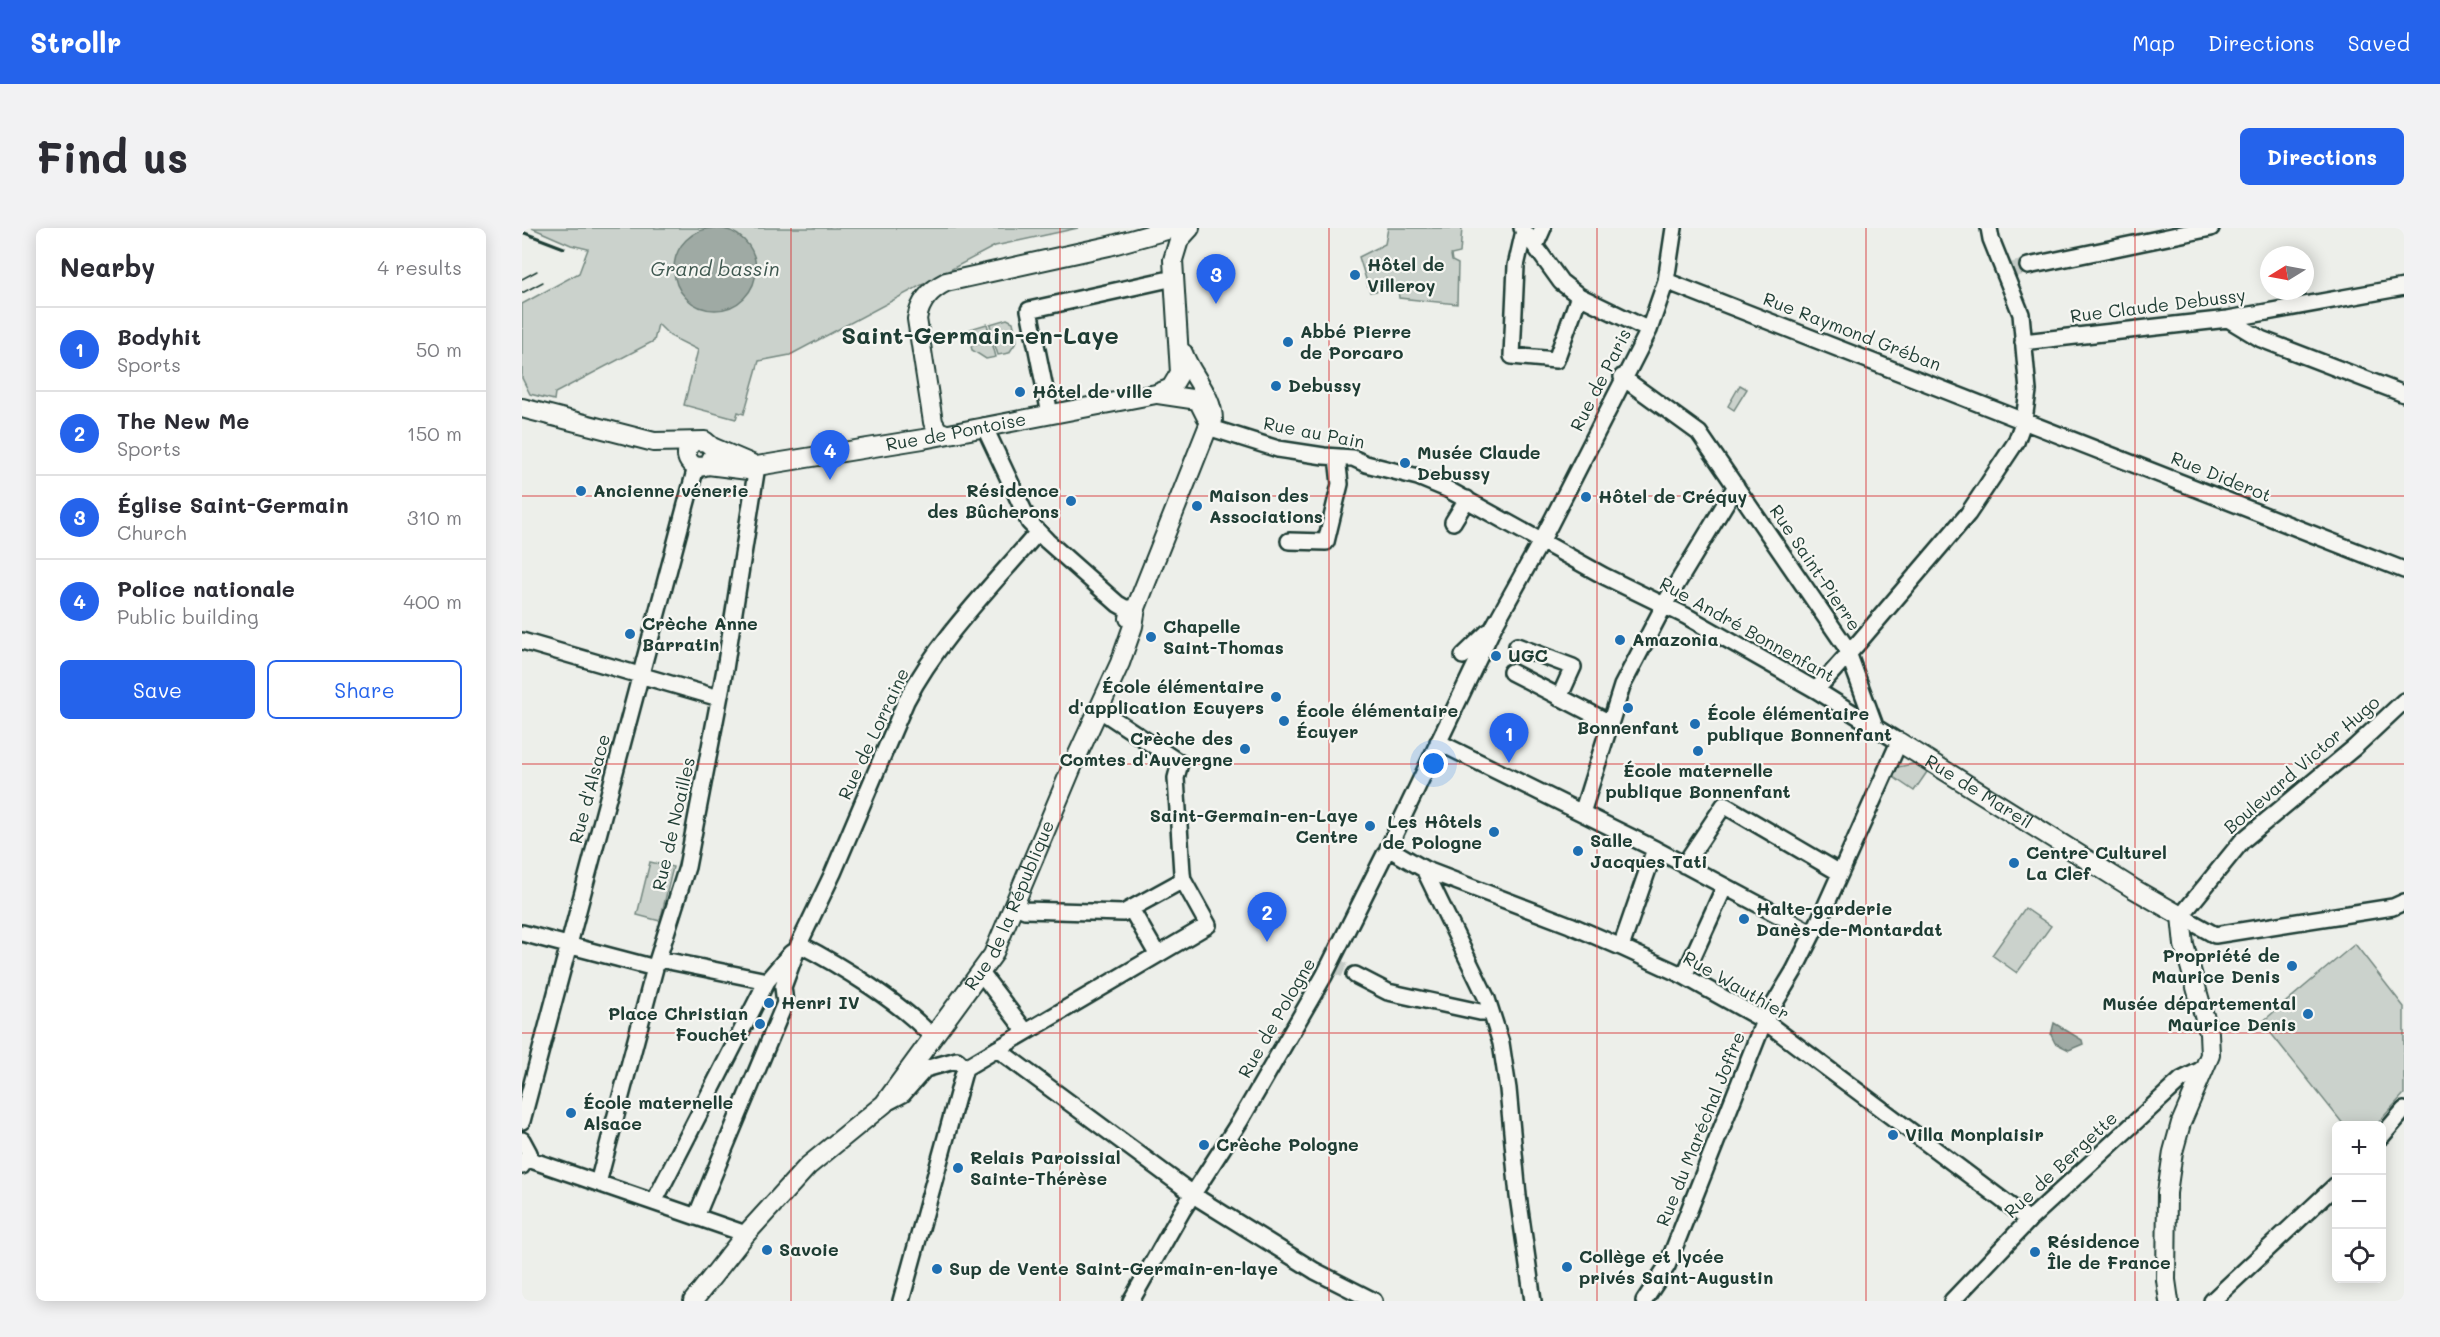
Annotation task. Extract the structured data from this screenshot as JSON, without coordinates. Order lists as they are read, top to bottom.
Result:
{
  "streets": {
    "main road": ["Rue de Pontoise", "Rue de Mareil", "Rue de la République"],
    "street": [
      "Rue Claude Debussy",
      "Rue Raymond Gréban",
      "Rue de Paris",
      "Rue au Pain",
      "Rue Diderot",
      "Rue Saint-Pierre",
      "Rue André Bonnenfant",
      "Rue de Lorraine",
      "Boulevard Victor Hugo",
      "Rue d'Alsace",
      "Rue de Noailles",
      "Rue Wauthier",
      "Rue de Pologne",
      "Rue du Maréchal Joffre",
      "Rue de Bergette"
    ]
  },
  "crossings": [
    ["Rue Raymond Gréban", "Rue de Paris"],
    ["Rue Raymond Gréban", "Rue Diderot"],
    ["Rue de Paris", "Rue au Pain"],
    ["Rue de Paris", "Rue Saint-Pierre"],
    ["Rue de Paris", "Rue André Bonnenfant"],
    ["Rue de Paris", "Rue de Pologne"],
    ["Rue de Pontoise", "Rue au Pain"],
    ["Rue de Pontoise", "Rue d'Alsace"],
    ["Rue de Pontoise", "Rue de Noailles"],
    ["Rue de Pontoise", "Rue de la République"],
    ["Rue au Pain", "Rue André Bonnenfant"],
    ["Rue au Pain", "Rue de la République"],
    ["Rue Saint-Pierre", "Rue André Bonnenfant"],
    ["Rue André Bonnenfant", "Rue de Mareil"],
    ["Rue André Bonnenfant", "Rue du Maréchal Joffre"],
    ["Boulevard Victor Hugo", "Rue de Mareil"],
    ["Rue de Mareil", "Rue du Maréchal Joffre"],
    ["Rue Wauthier", "Rue de Pologne"],
    ["Rue Wauthier", "Rue du Maréchal Joffre"],
    ["Rue Wauthier", "Rue de Bergette"]
  ],
  "districts": ["Saint-Germain-en-Laye"],
  "water": ["Grand bassin"],
  "places": [
    "Hôtel de Villeroy",
    "Abbé Pierre de Porcaro",
    "Debussy",
    "Hôtel de ville",
    "Musée Claude Debussy",
    "Ancienne vénerie",
    "Hôtel de Créquy",
    "Résidence des Bûcherons",
    "Maison des Associations",
    "Crèche Anne Barratin",
    "Chapelle Saint-Thomas",
    "Amazonia",
    "UGC",
    "École élémentaire d'application Ecuyers",
    "Bonnenfant",
    "École élémentaire Écuyer",
    "École élémentaire publique Bonnenfant",
    "Crèche des Comtes d'Auvergne",
    "École maternelle publique Bonnenfant",
    "Saint-Germain-en-Laye Centre",
    "Les Hôtels de Pologne",
    "Salle Jacques Tati",
    "Centre Culturel La Clef",
    "Halte-garderie Danès-de-Montardat",
    "Propriété de Maurice Denis",
    "Henri IV",
    "Musée départemental Maurice Denis",
    "Place Christian Fouchet",
    "École maternelle Alsace",
    "Villa Monplaisir",
    "Crèche Pologne",
    "Relais Paroissial Sainte-Thérèse",
    "Savoie",
    "Résidence Île de France",
    "Collège et lycée privés Saint-Augustin",
    "Sup de Vente Saint-Germain-en-laye"
  ],
  "north": "left",
  "page": {
    "header": "Strollr",
    "nav": ["Map", "Directions", "Saved"],
    "buttons": [
      "Directions",
      ["Save", "Share"]
    ],
    "title": "Find us",
    "heading": ["Nearby", "4 results"],
    "pins": [
      "3",
      "4",
      "1",
      "2"
    ],
    "list": [
      {
        "mark": "1",
        "name": "Bodyhit",
        "note": "Sports",
        "value": "50 m"
      },
      {
        "mark": "2",
        "name": "The New Me",
        "note": "Sports",
        "value": "150 m"
      },
      {
        "mark": "3",
        "name": "Église Saint-Germain",
        "note": "Church",
        "value": "310 m"
      },
      {
        "mark": "4",
        "name": "Police nationale",
        "note": "Public building",
        "value": "400 m"
      }
    ],
    "map_buttons": ["+", "−"]
  }
}
